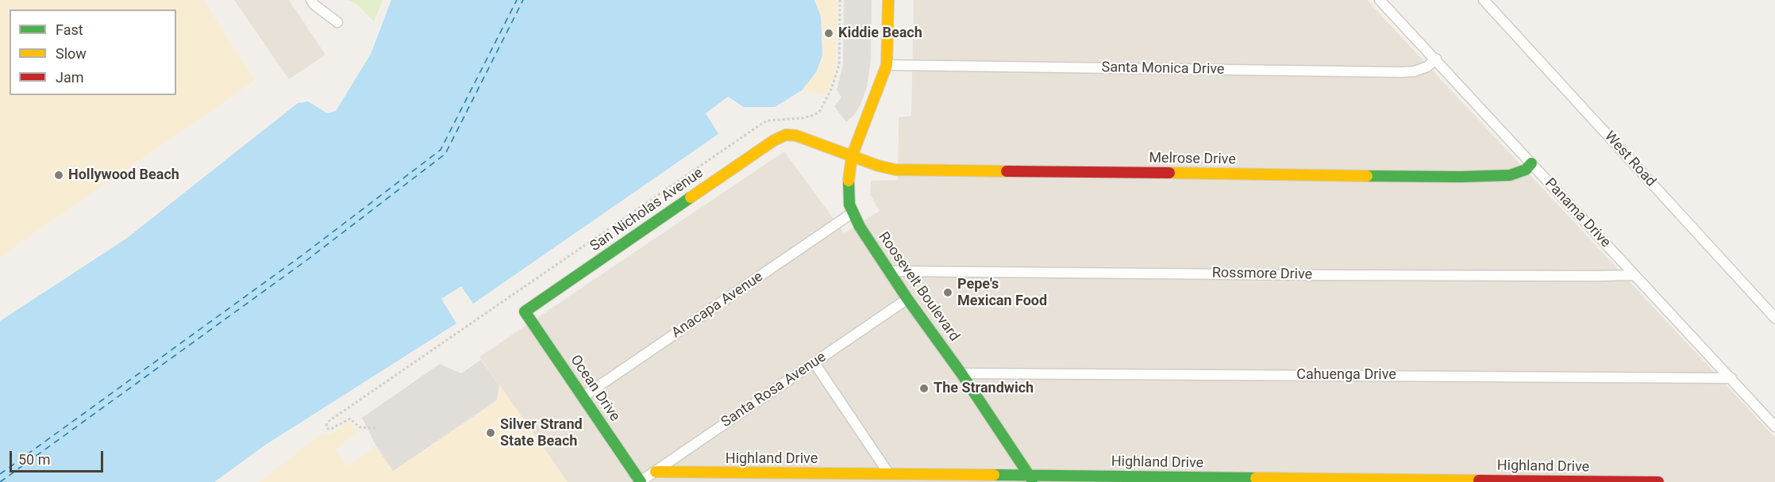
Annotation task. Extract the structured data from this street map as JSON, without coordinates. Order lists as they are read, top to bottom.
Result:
{
  "streets": {
    "street": [
      "Santa Monica Drive",
      "Melrose Drive",
      "West Road",
      "San Nicholas Avenue",
      "Panama Drive",
      "Rossmore Drive",
      "Roosevelt Boulevard",
      "Anacapa Avenue",
      "Cahuenga Drive",
      "Ocean Drive",
      "Santa Rosa Avenue",
      "Highland Drive"
    ]
  },
  "crossings": [
    ["Santa Monica Drive", "Panama Drive"],
    ["Santa Monica Drive", "Roosevelt Boulevard"],
    ["Melrose Drive", "San Nicholas Avenue"],
    ["Melrose Drive", "Panama Drive"],
    ["Melrose Drive", "Roosevelt Boulevard"],
    ["San Nicholas Avenue", "Roosevelt Boulevard"],
    ["San Nicholas Avenue", "Ocean Drive"],
    ["Panama Drive", "Rossmore Drive"],
    ["Panama Drive", "Cahuenga Drive"],
    ["Rossmore Drive", "Roosevelt Boulevard"],
    ["Roosevelt Boulevard", "Anacapa Avenue"],
    ["Roosevelt Boulevard", "Cahuenga Drive"],
    ["Roosevelt Boulevard", "Santa Rosa Avenue"],
    ["Roosevelt Boulevard", "Highland Drive"],
    ["Anacapa Avenue", "Ocean Drive"],
    ["Ocean Drive", "Santa Rosa Avenue"],
    ["Santa Rosa Avenue", "Highland Drive"]
  ],
  "places": [
    "Kiddie Beach",
    "Hollywood Beach",
    "Pepe's Mexican Food",
    "The Strandwich",
    "Silver Strand State Beach"
  ],
  "legend": ["Fast", "Slow", "Jam"],
  "scale_bar": "50 m"
}
